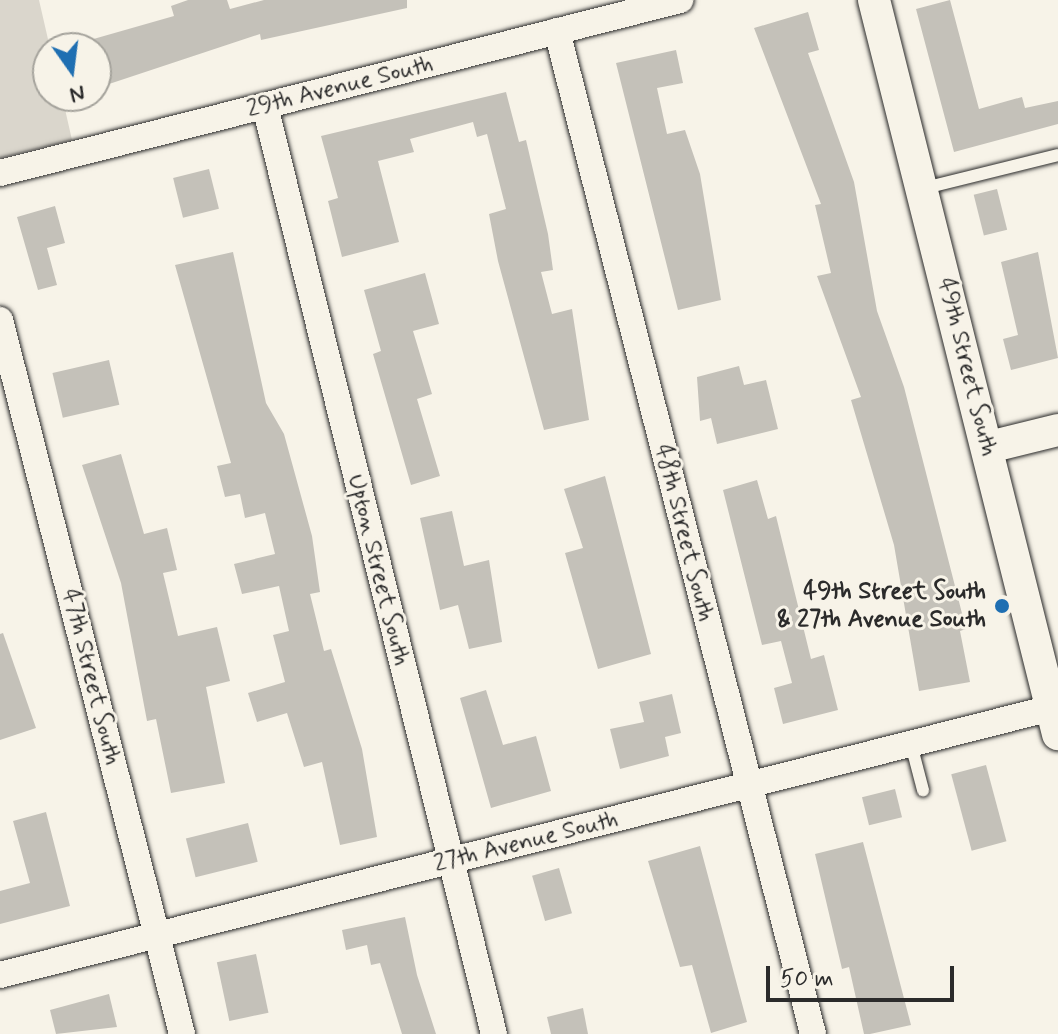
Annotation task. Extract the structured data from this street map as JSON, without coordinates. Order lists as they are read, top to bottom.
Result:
{
  "streets": {
    "street": [
      "29th Avenue South",
      "49th Street South",
      "48th Street South",
      "Upton Street South",
      "47th Street South",
      "27th Avenue South"
    ]
  },
  "crossings": [
    ["29th Avenue South", "48th Street South"],
    ["29th Avenue South", "Upton Street South"],
    ["49th Street South", "27th Avenue South"],
    ["48th Street South", "27th Avenue South"],
    ["Upton Street South", "27th Avenue South"],
    ["47th Street South", "27th Avenue South"]
  ],
  "places": ["49th Street South & 27th Avenue South"],
  "scale_bar": "50 m",
  "north": "bottom"
}
